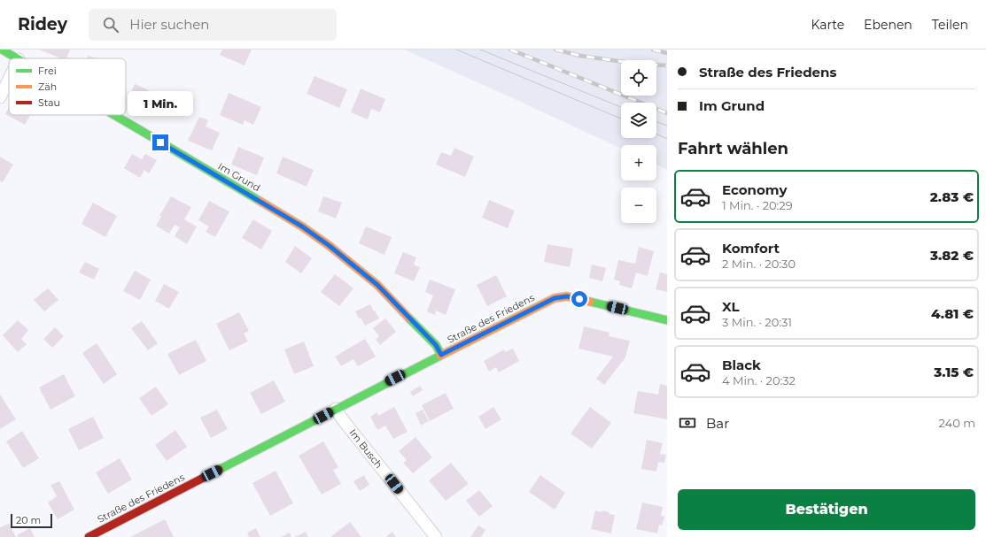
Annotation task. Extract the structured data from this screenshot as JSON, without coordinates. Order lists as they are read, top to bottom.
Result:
{
  "streets": {
    "street": ["Im Grund", "Straße des Friedens", "Im Busch"]
  },
  "crossings": [
    ["Im Grund", "Straße des Friedens"],
    ["Straße des Friedens", "Im Busch"]
  ],
  "legend": ["Frei", "Zäh", "Stau"],
  "scale_bar": "20 m",
  "page": {
    "header": "Ridey",
    "search": "Hier suchen",
    "nav": ["Karte", "Ebenen", "Teilen"],
    "banner": ["Straße des Friedens", "Im Grund"],
    "map_buttons": ["+", "−"],
    "bubble": "1 Min.",
    "heading": "Fahrt wählen",
    "list": [
      {
        "name": "Economy",
        "note": "1 Min. · 20:29",
        "value": "2.83 €"
      },
      {
        "name": "Komfort",
        "note": "2 Min. · 20:30",
        "value": "3.82 €"
      },
      {
        "name": "XL",
        "note": "3 Min. · 20:31",
        "value": "4.81 €"
      },
      {
        "name": "Black",
        "note": "4 Min. · 20:32",
        "value": "3.15 €"
      }
    ],
    "pay": ["Bar", "240 m"],
    "buttons": "Bestätigen",
    "scale": "20 m"
  }
}
